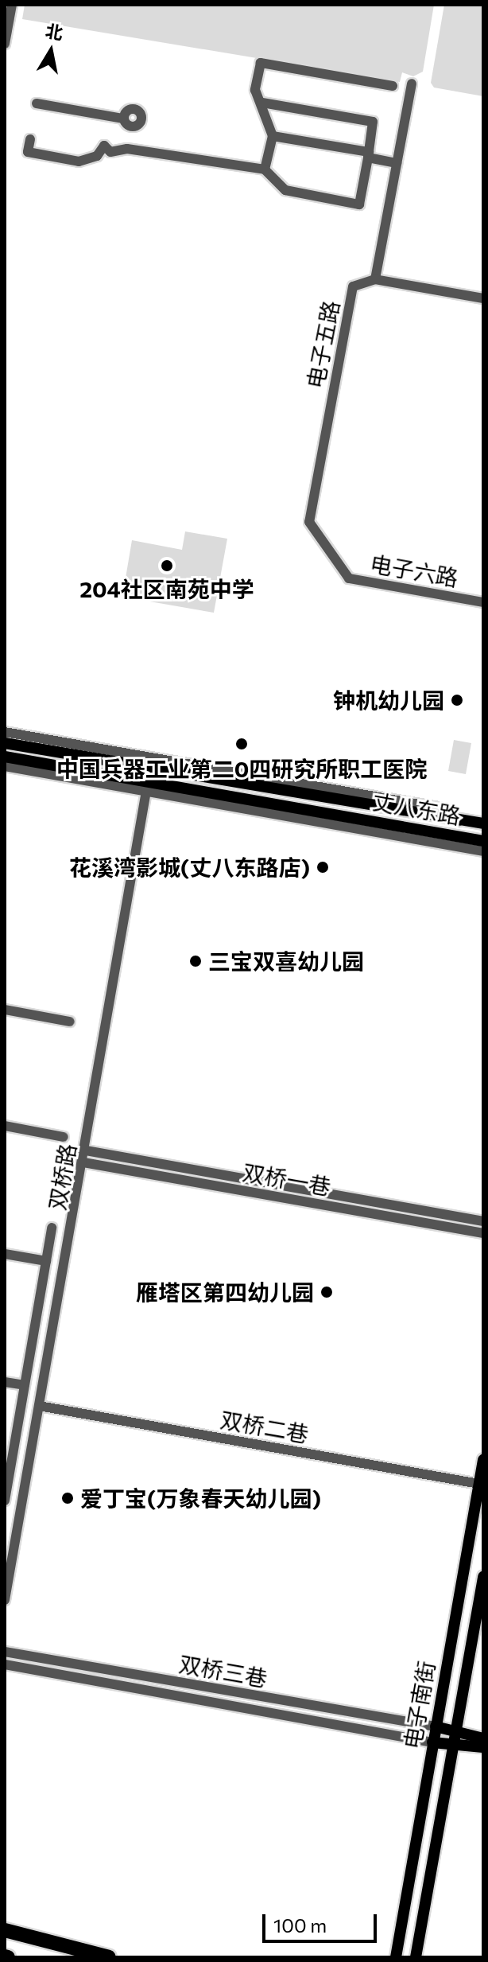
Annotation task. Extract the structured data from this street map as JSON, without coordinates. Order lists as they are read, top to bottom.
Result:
{
  "streets": {
    "main road": ["丈八东路", "电子南街"],
    "street": [
      "电子五路",
      "电子六路",
      "双桥路",
      "双桥一巷",
      "双桥二巷",
      "双桥三巷"
    ]
  },
  "crossings": [
    ["电子五路", "电子六路"],
    ["丈八东路", "双桥路"],
    ["双桥路", "双桥一巷"],
    ["双桥路", "双桥二巷"],
    ["双桥二巷", "电子南街"],
    ["双桥三巷", "电子南街"]
  ],
  "places": [
    "204社区南苑中学",
    "钟机幼儿园",
    "中国兵器工业第二0四研究所职工医院",
    "花溪湾影城(丈八东路店)",
    "三宝双喜幼儿园",
    "雁塔区第四幼儿园",
    "爱丁宝(万象春天幼儿园)"
  ],
  "scale_bar": "100 m",
  "north": "top"
}
